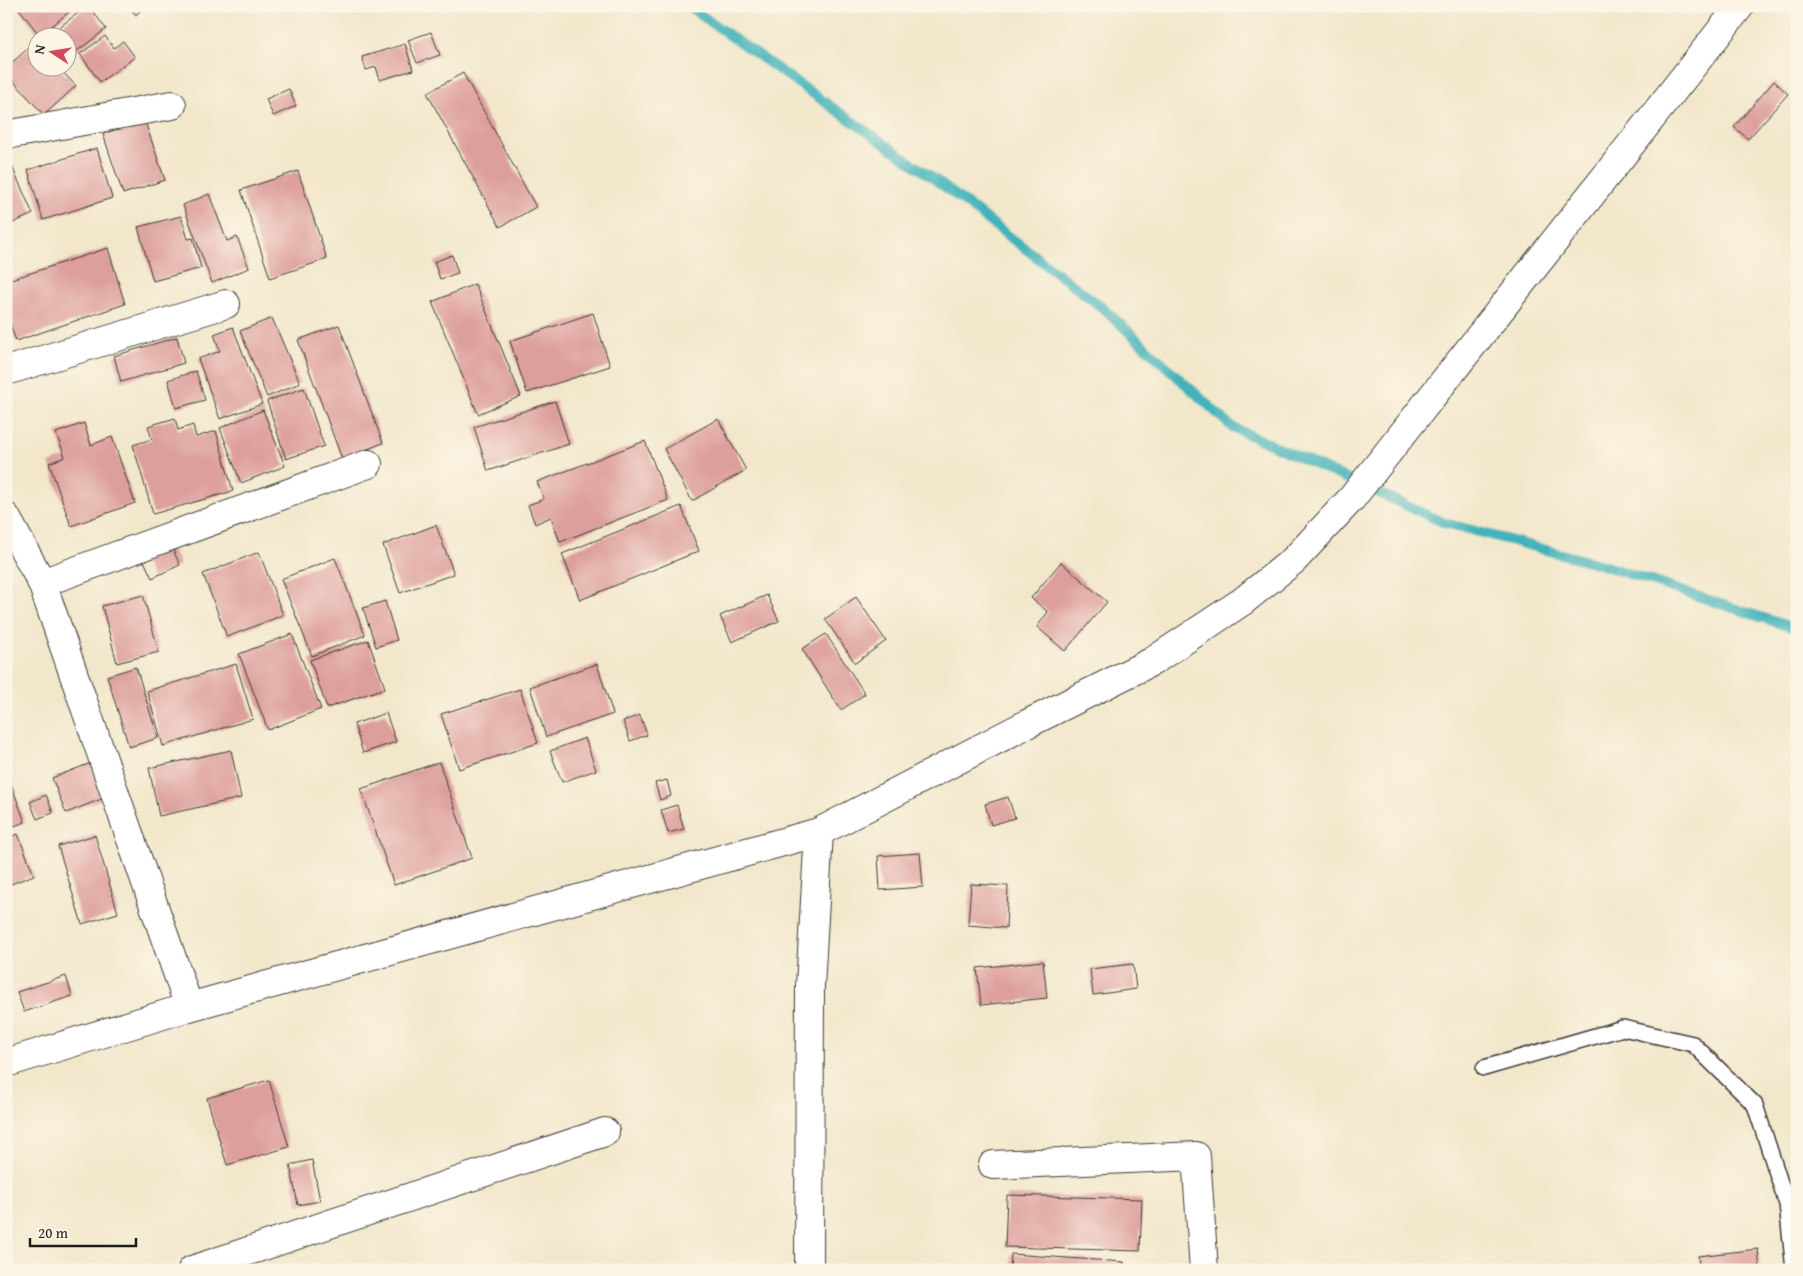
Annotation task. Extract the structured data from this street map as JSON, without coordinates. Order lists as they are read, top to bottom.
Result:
{
  "scale_bar": "20 m",
  "north": "left"
}
